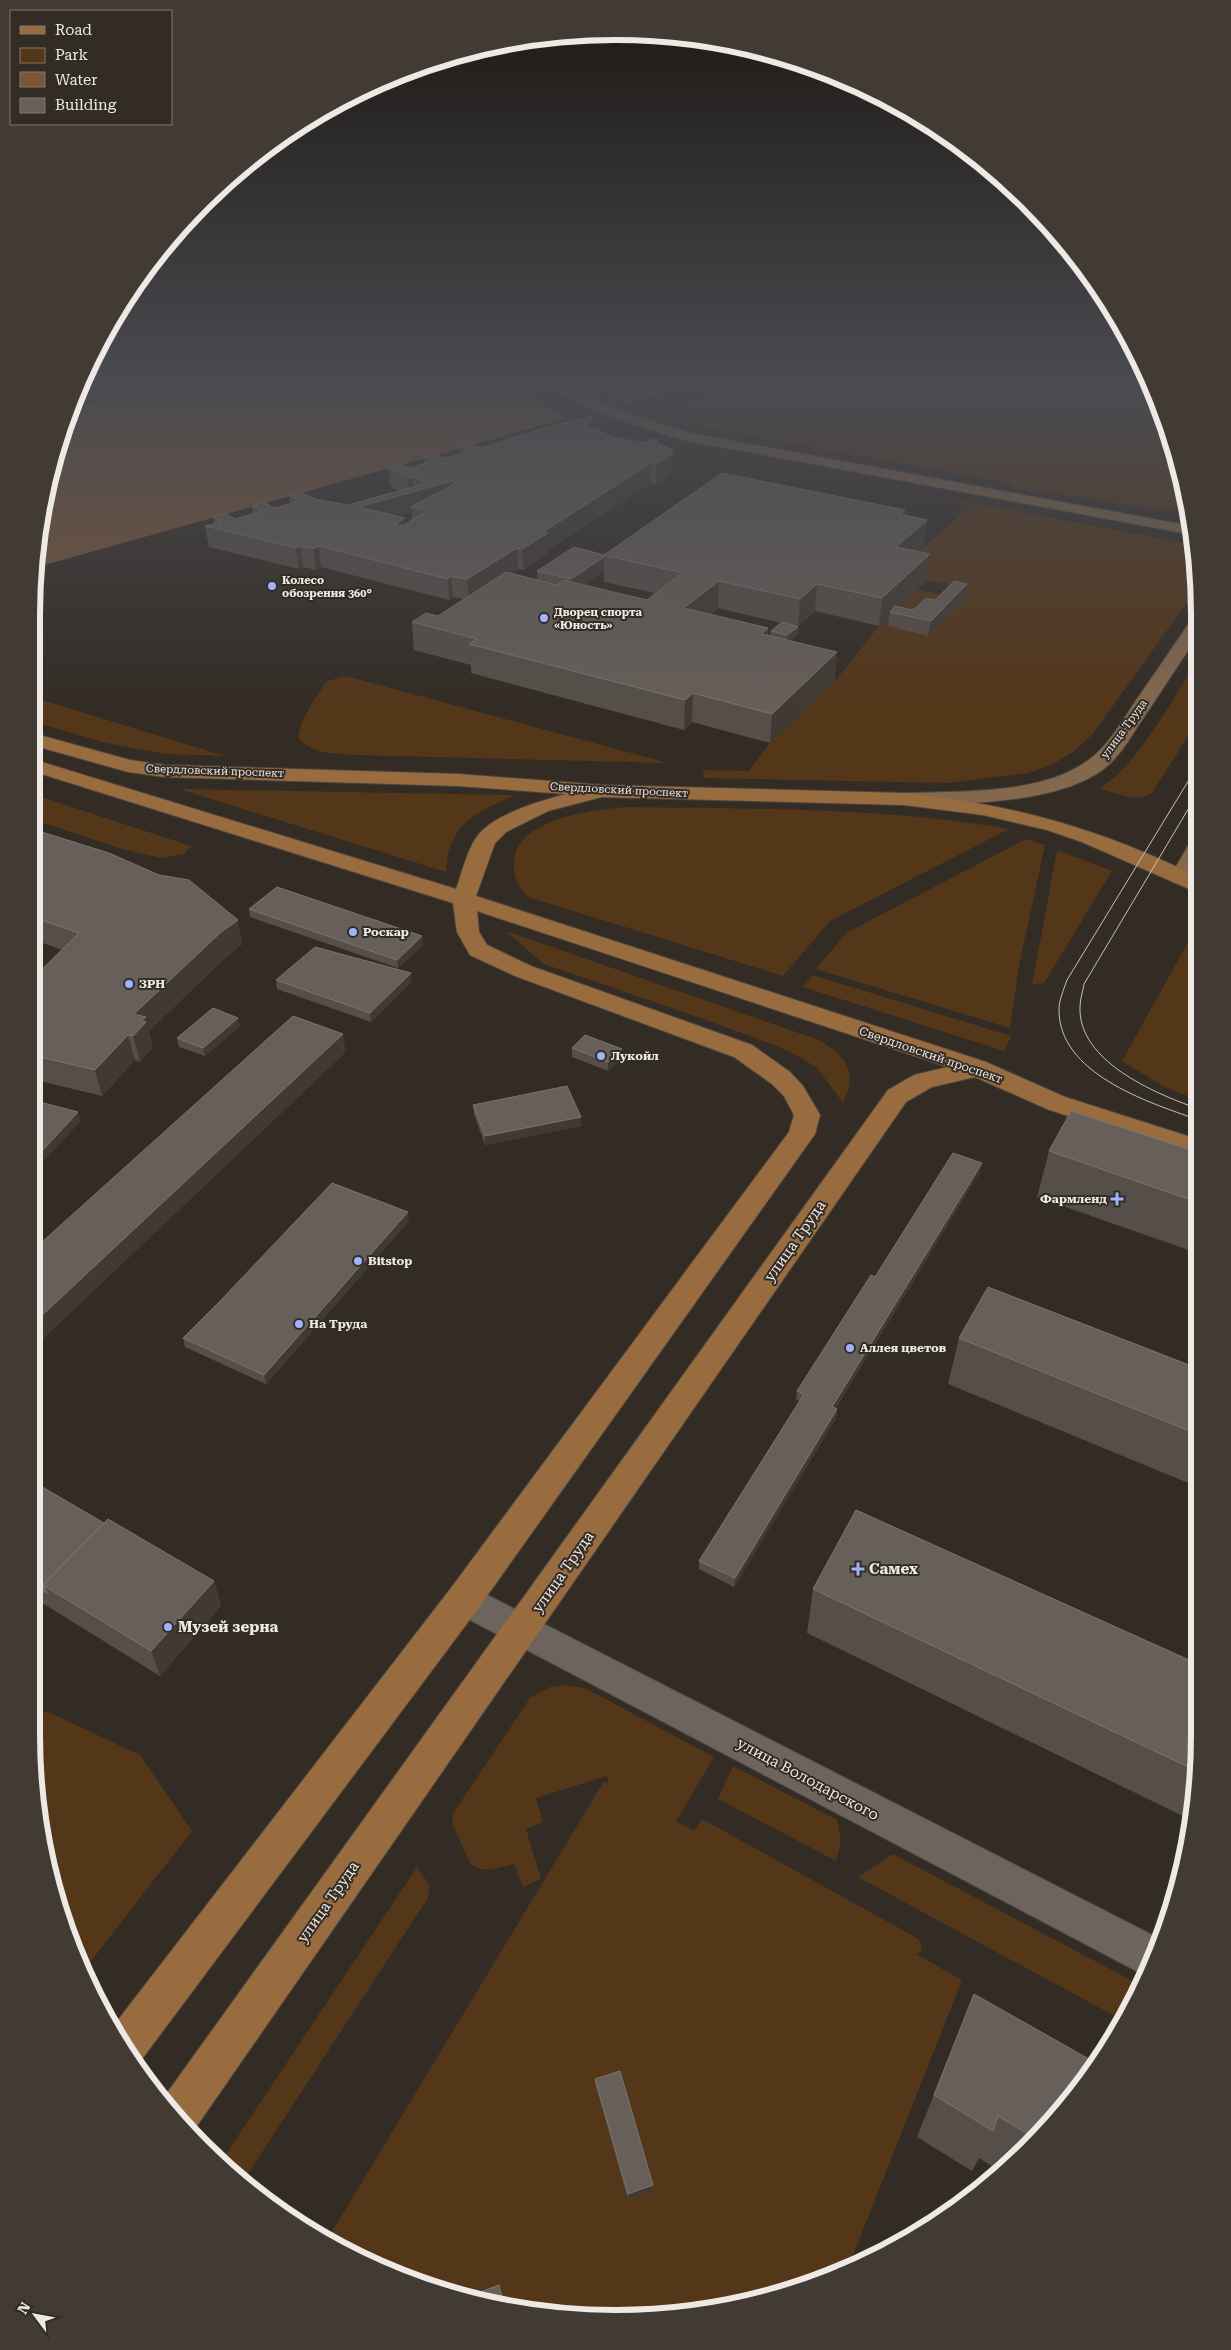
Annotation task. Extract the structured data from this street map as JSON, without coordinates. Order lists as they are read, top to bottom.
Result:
{
  "streets": {
    "main road": ["улица Труда", "Свердловский проспект"],
    "street": ["улица Володарского"]
  },
  "crossings": [
    ["улица Труда", "Свердловский проспект"],
    ["улица Труда", "улица Володарского"]
  ],
  "places": {
    "other": [
      "Колесо обозрения 360°",
      "Дворец спорта «Юность»",
      "Роскар",
      "ЗРН",
      "Лукойл",
      "Bitstop",
      "На Труда",
      "Аллея цветов",
      "Музей зерна"
    ],
    "health": ["Фармленд", "Самех"]
  },
  "legend": [
    "Road",
    "Park",
    "Water",
    "Building"
  ],
  "north": "top left"
}
